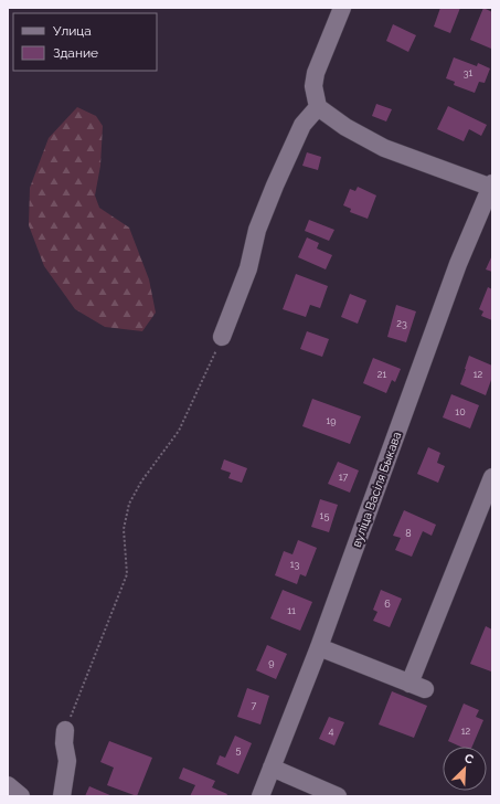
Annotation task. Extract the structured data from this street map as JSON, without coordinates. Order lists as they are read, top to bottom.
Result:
{
  "streets": {
    "street": ["вуліца Васіля Быкава"]
  },
  "house_numbers": [
    "31",
    "23",
    "21",
    "12",
    "10",
    "19",
    "17",
    "15",
    "8",
    "13",
    "6",
    "11",
    "9",
    "7",
    "4",
    "12",
    "5"
  ],
  "legend": ["Улица", "Здание"],
  "north": "top right"
}
